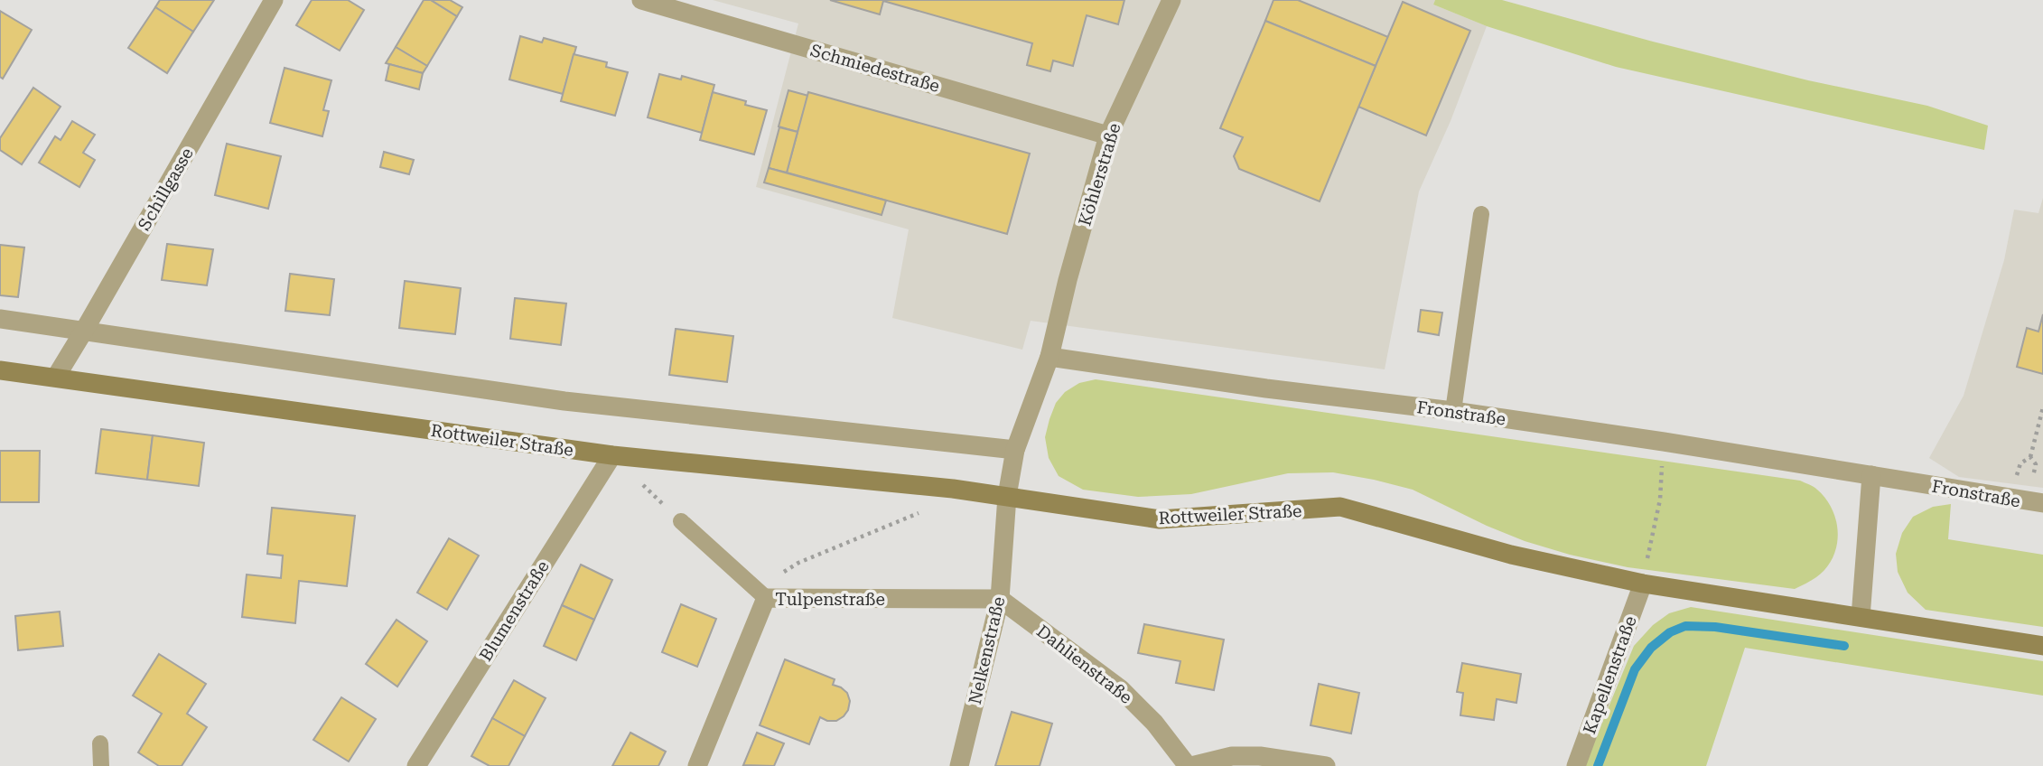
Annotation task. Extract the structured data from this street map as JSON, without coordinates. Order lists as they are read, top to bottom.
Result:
{
  "streets": {
    "street": [
      "Schmiedestraße",
      "Köhlerstraße",
      "Schillgasse",
      "Fronstraße",
      "Rottweiler Straße",
      "Tulpenstraße",
      "Blumenstraße",
      "Nelkenstraße",
      "Dahlienstraße",
      "Kapellenstraße"
    ]
  },
  "crossings": [
    ["Schmiedestraße", "Köhlerstraße"],
    ["Köhlerstraße", "Fronstraße"],
    ["Schillgasse", "Rottweiler Straße"],
    ["Rottweiler Straße", "Blumenstraße"],
    ["Rottweiler Straße", "Nelkenstraße"],
    ["Rottweiler Straße", "Kapellenstraße"],
    ["Tulpenstraße", "Nelkenstraße"],
    ["Tulpenstraße", "Dahlienstraße"],
    ["Nelkenstraße", "Dahlienstraße"]
  ]
}
